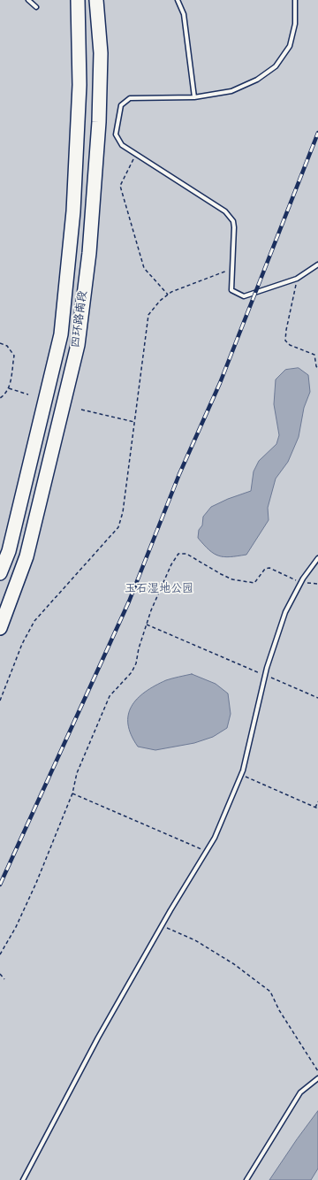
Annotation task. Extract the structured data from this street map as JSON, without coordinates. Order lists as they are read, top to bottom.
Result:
{
  "streets": {
    "highway": ["四环路南段"]
  },
  "parks": ["玉石湿地公园"]
}
